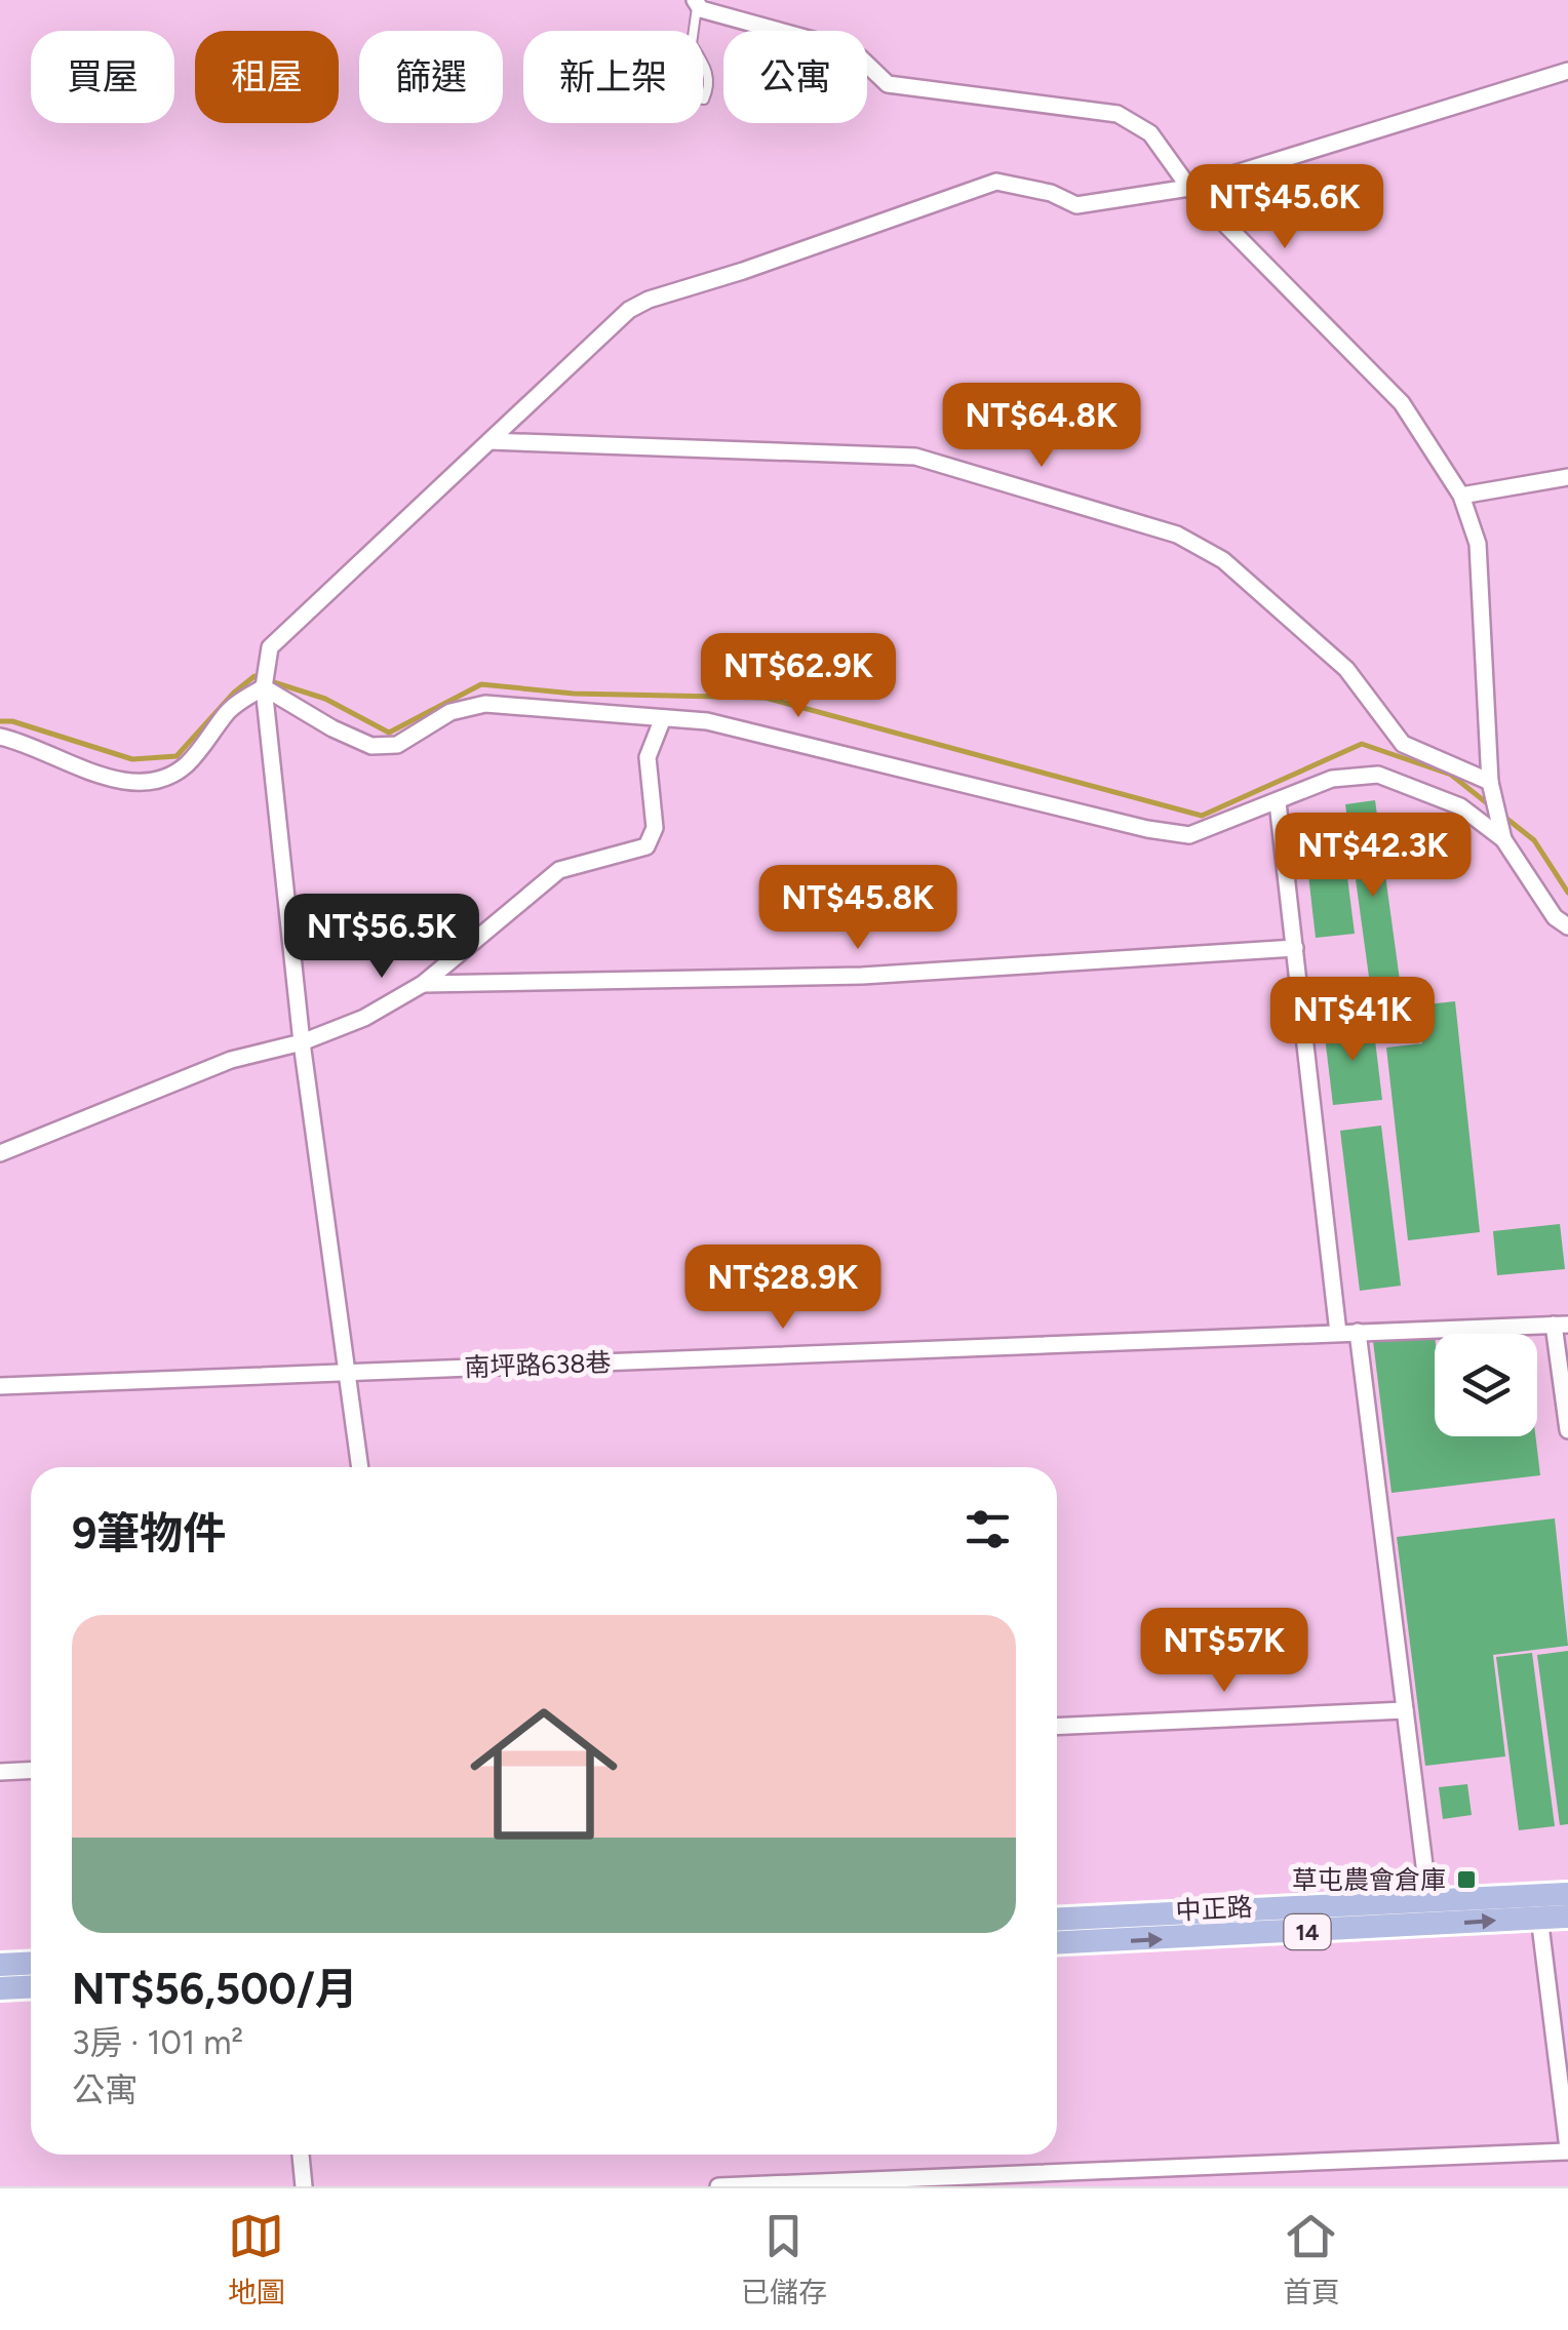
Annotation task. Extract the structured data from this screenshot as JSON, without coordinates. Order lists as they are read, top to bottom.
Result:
{
  "streets": {
    "main road": ["中正路", "14"],
    "street": ["南坪路638巷"]
  },
  "places": {
    "transit": ["草屯農會倉庫"]
  },
  "page": {
    "chip": [
      "買屋",
      "租屋",
      "篩選",
      "新上架",
      "公寓"
    ],
    "price": [
      "NT$45.6K",
      "NT$64.8K",
      "NT$62.9K",
      "NT$42.3K",
      "NT$45.8K",
      "NT$56.5K",
      "NT$41K",
      "NT$28.9K",
      "NT$57K"
    ],
    "heading": "9筆物件",
    "list": [
      {
        "name": "NT$56,500/月",
        "note": "3房 · 101 m² · 公寓"
      }
    ],
    "tabs": ["地圖", "已儲存", "首頁"]
  }
}
